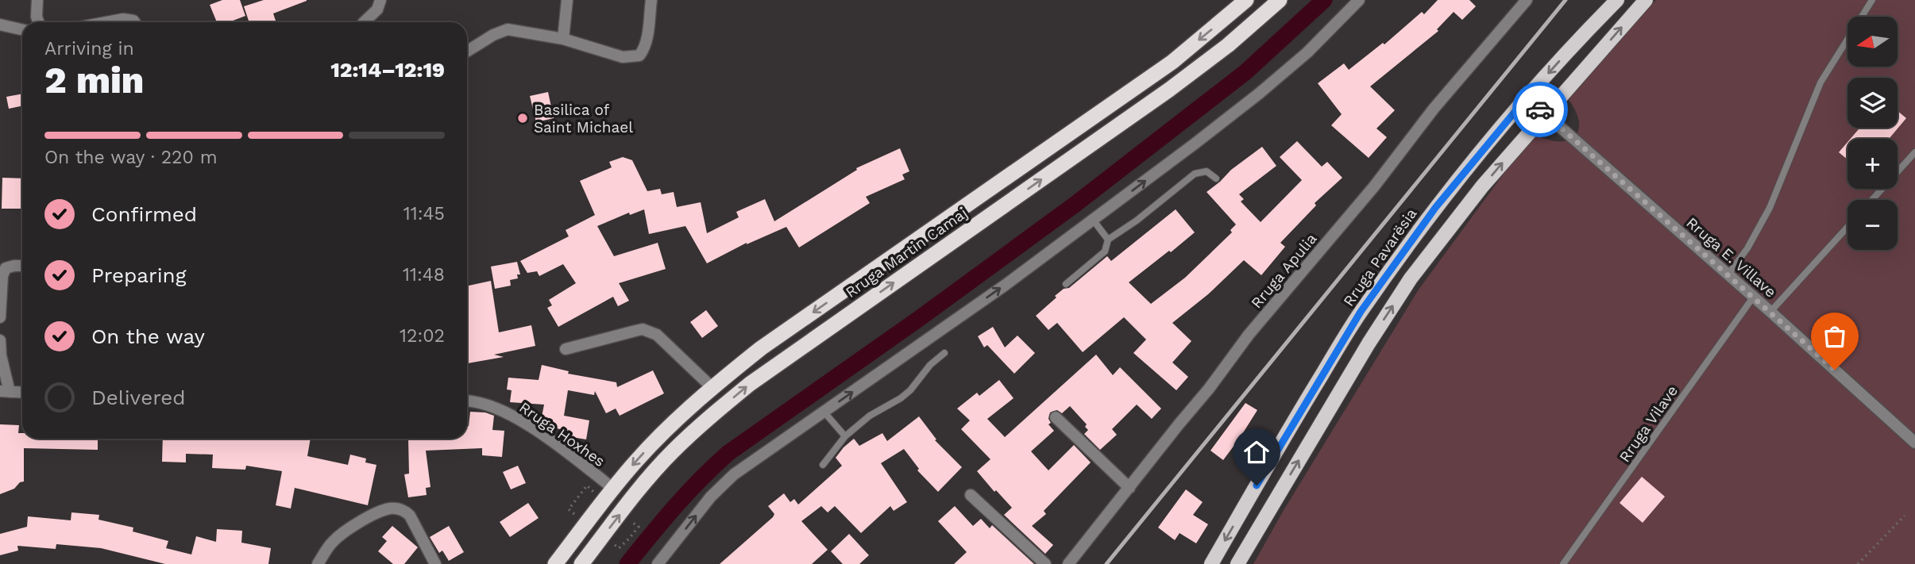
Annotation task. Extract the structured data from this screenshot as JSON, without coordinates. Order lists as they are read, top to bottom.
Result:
{
  "streets": {
    "highway": ["Rruga Martin Camaj"],
    "main road": ["Rruga Pavarësia"],
    "street": ["Rruga E. Villave", "Rruga Apulia", "Rruga Hoxhes"],
    "lane": ["Rruga Vilave"]
  },
  "crossings": [
    ["Rruga Martin Camaj", "Rruga Hoxhes"],
    ["Rruga Pavarësia", "Rruga E. Villave"],
    ["Rruga E. Villave", "Rruga Vilave"]
  ],
  "places": ["Basilica of Saint Michael"],
  "north": "left",
  "page": {
    "map_buttons": ["+", "−"],
    "heading": ["2 min", "Arriving in", "12:14–12:19"],
    "bar": "On the way · 220 m",
    "list": [
      ["Confirmed", "11:45"],
      ["Preparing", "11:48"],
      ["On the way", "12:02"],
      "Delivered"
    ]
  }
}
